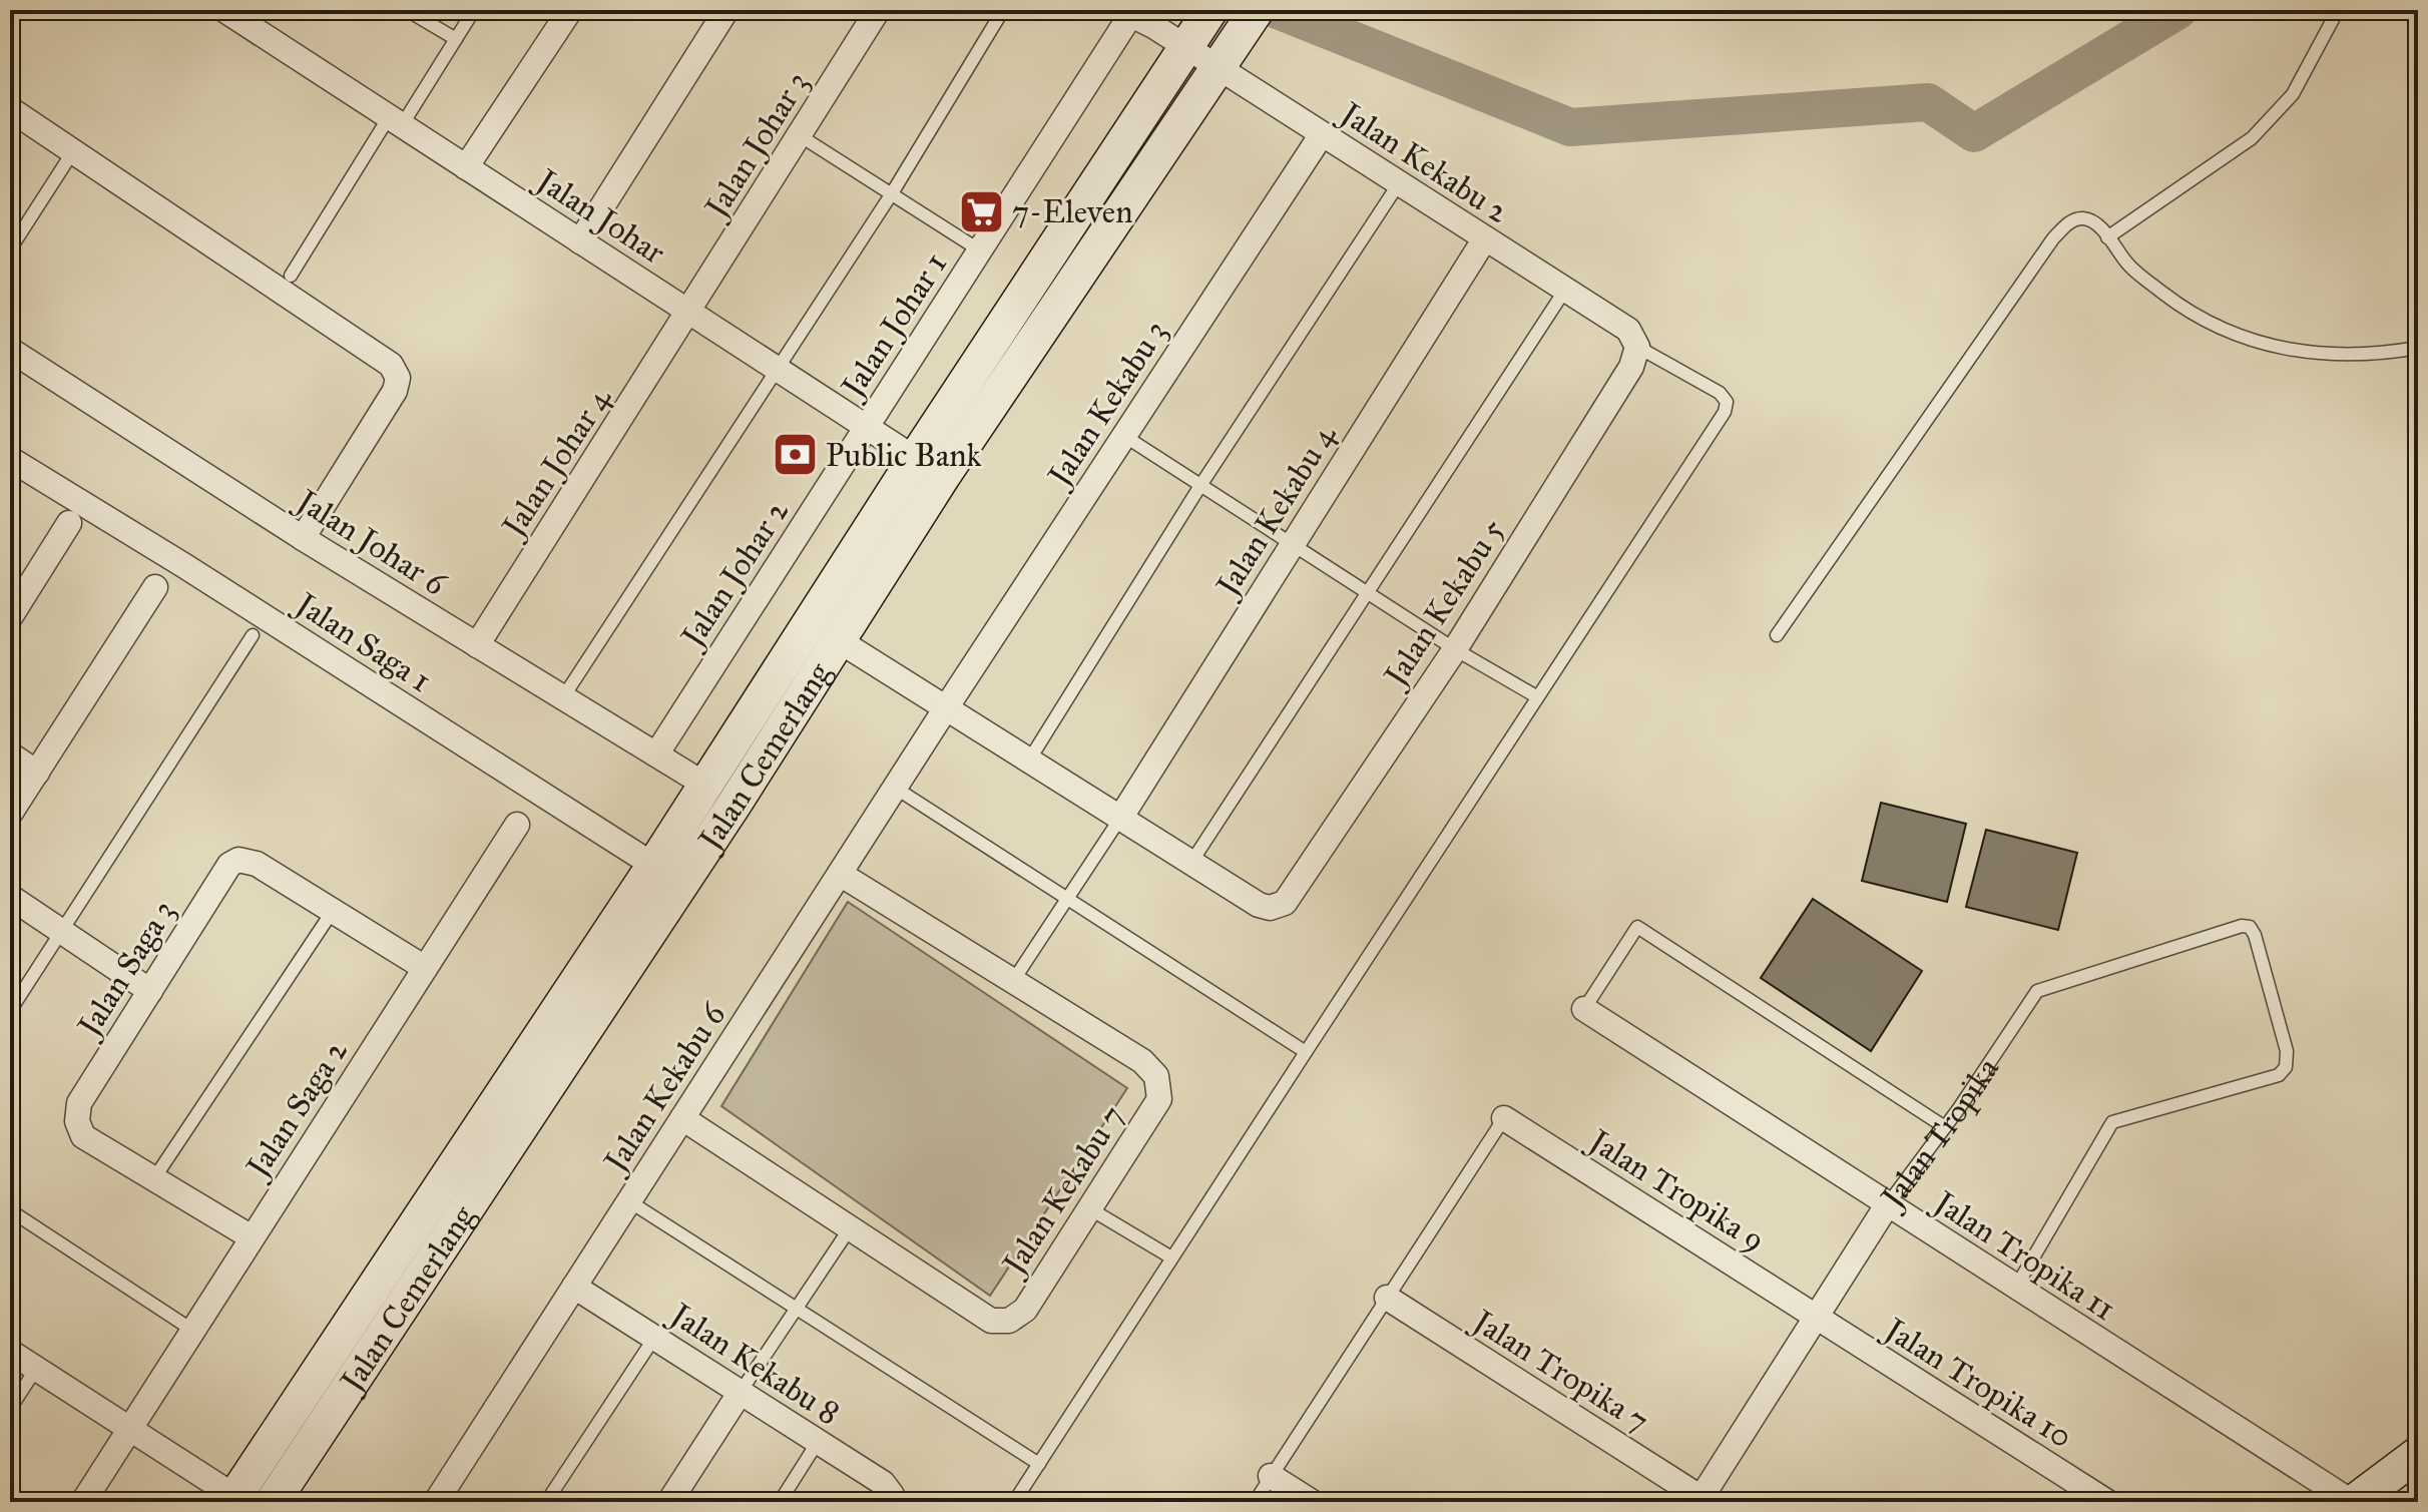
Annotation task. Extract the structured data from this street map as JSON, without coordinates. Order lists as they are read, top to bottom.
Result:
{
  "streets": {
    "main road": ["Jalan Cemerlang"],
    "street": [
      "Jalan Johar 3",
      "Jalan Kekabu 2",
      "Jalan Johar",
      "Jalan Johar 1",
      "Jalan Kekabu 3",
      "Jalan Johar 4",
      "Jalan Kekabu 4",
      "Jalan Johar 6",
      "Jalan Johar 2",
      "Jalan Kekabu 5",
      "Jalan Saga 1",
      "Jalan Saga 3",
      "Jalan Kekabu 6",
      "Jalan Saga 2",
      "Jalan Tropika",
      "Jalan Kekabu 7",
      "Jalan Tropika 9",
      "Jalan Tropika 11",
      "Jalan Kekabu 8",
      "Jalan Tropika 7",
      "Jalan Tropika 10"
    ]
  },
  "crossings": [
    ["Jalan Johar 3", "Jalan Johar"],
    ["Jalan Johar 3", "Jalan Johar 4"],
    ["Jalan Kekabu 2", "Jalan Johar 1"],
    ["Jalan Kekabu 2", "Jalan Kekabu 3"],
    ["Jalan Kekabu 2", "Jalan Kekabu 4"],
    ["Jalan Kekabu 2", "Jalan Kekabu 5"],
    ["Jalan Kekabu 2", "Jalan Cemerlang"],
    ["Jalan Johar", "Jalan Johar 1"],
    ["Jalan Johar", "Jalan Johar 4"],
    ["Jalan Johar", "Jalan Johar 2"],
    ["Jalan Johar", "Jalan Cemerlang"],
    ["Jalan Johar 1", "Jalan Johar 2"],
    ["Jalan Johar 1", "Jalan Cemerlang"],
    ["Jalan Kekabu 3", "Jalan Kekabu 6"],
    ["Jalan Johar 4", "Jalan Johar 6"],
    ["Jalan Johar 6", "Jalan Johar 2"],
    ["Jalan Johar 6", "Jalan Cemerlang"],
    ["Jalan Saga 1", "Jalan Cemerlang"],
    ["Jalan Saga 3", "Jalan Saga 2"],
    ["Jalan Kekabu 6", "Jalan Kekabu 7"],
    ["Jalan Kekabu 6", "Jalan Kekabu 8"],
    ["Jalan Tropika", "Jalan Tropika 9"],
    ["Jalan Tropika", "Jalan Tropika 11"],
    ["Jalan Tropika", "Jalan Tropika 7"],
    ["Jalan Tropika", "Jalan Tropika 10"],
    ["Jalan Tropika 9", "Jalan Tropika 10"]
  ],
  "places": {
    "supermarket": ["7-Eleven"],
    "bank": ["Public Bank"]
  }
}
